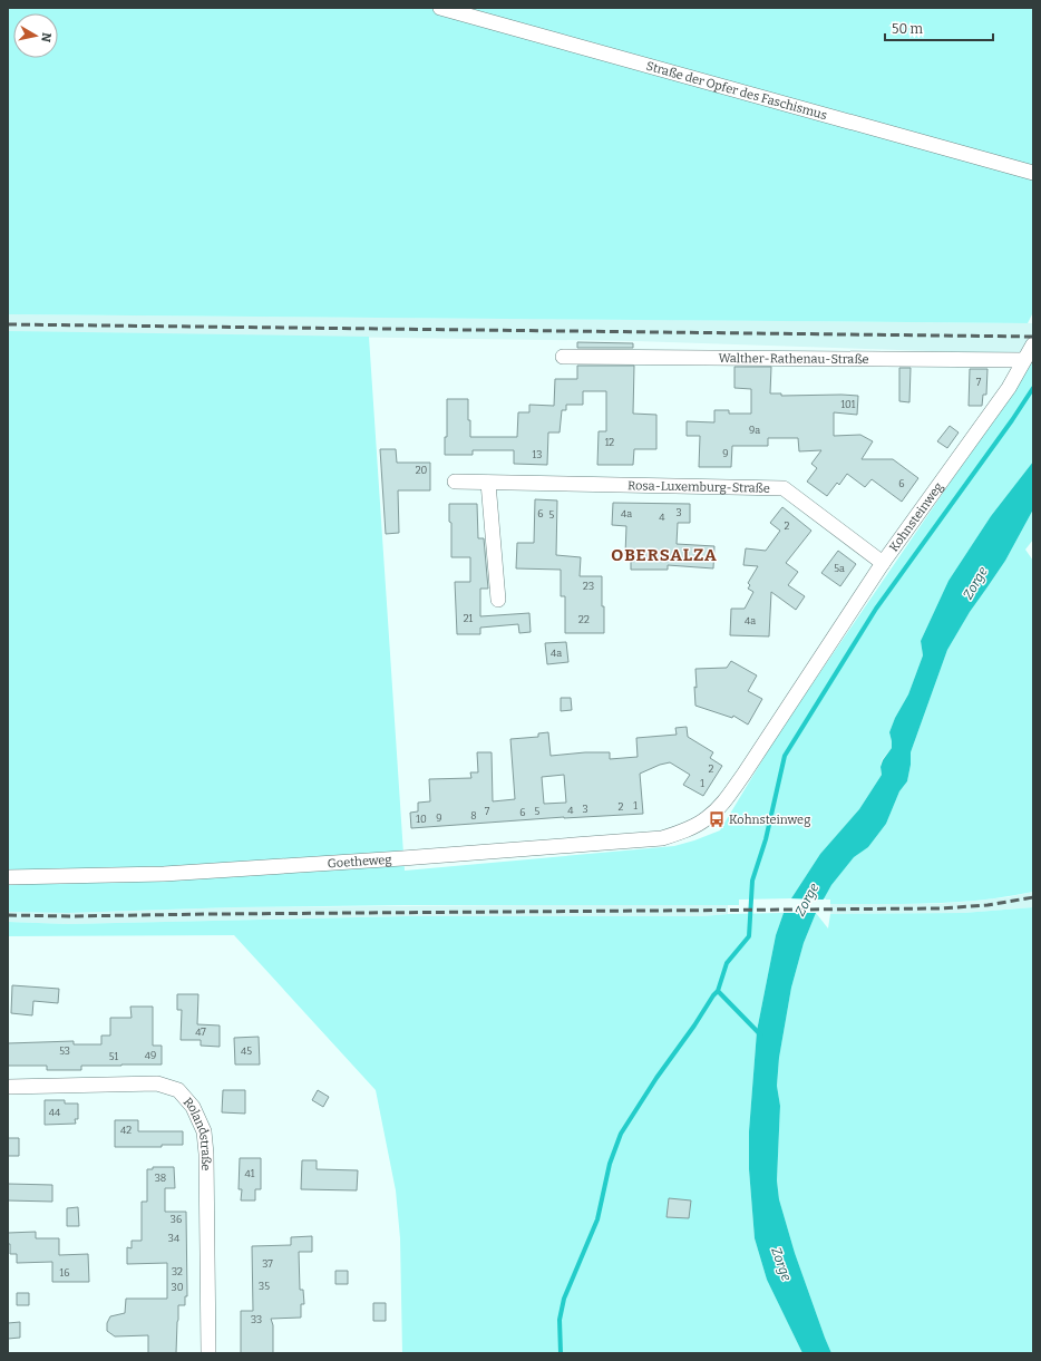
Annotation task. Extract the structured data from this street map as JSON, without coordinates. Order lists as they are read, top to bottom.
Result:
{
  "streets": {
    "street": [
      "Straße der Opfer des Faschismus",
      "Walther-Rathenau-Straße",
      "Rosa-Luxemburg-Straße",
      "Kohnsteinweg",
      "Goetheweg",
      "Rolandstraße"
    ]
  },
  "crossings": [
    ["Walther-Rathenau-Straße", "Kohnsteinweg"],
    ["Rosa-Luxemburg-Straße", "Kohnsteinweg"],
    ["Kohnsteinweg", "Goetheweg"]
  ],
  "districts": ["OBERSALZA"],
  "water": ["Zorge"],
  "places": {
    "bus stop": ["Kohnsteinweg"]
  },
  "house_numbers": [
    "7",
    "101",
    "9a",
    "12",
    "9",
    "13",
    "20",
    "6",
    "3",
    "6",
    "4a",
    "5",
    "4",
    "2",
    "5a",
    "23",
    "21",
    "22",
    "4a",
    "4a",
    "2",
    "1",
    "1",
    "2",
    "3",
    "4",
    "7",
    "5",
    "6",
    "8",
    "9",
    "10",
    "47",
    "53",
    "45",
    "49",
    "51",
    "44",
    "42",
    "41",
    "38",
    "36",
    "34",
    "37",
    "32",
    "16",
    "35",
    "30",
    "33"
  ],
  "scale_bar": "50 m",
  "north": "right"
}
